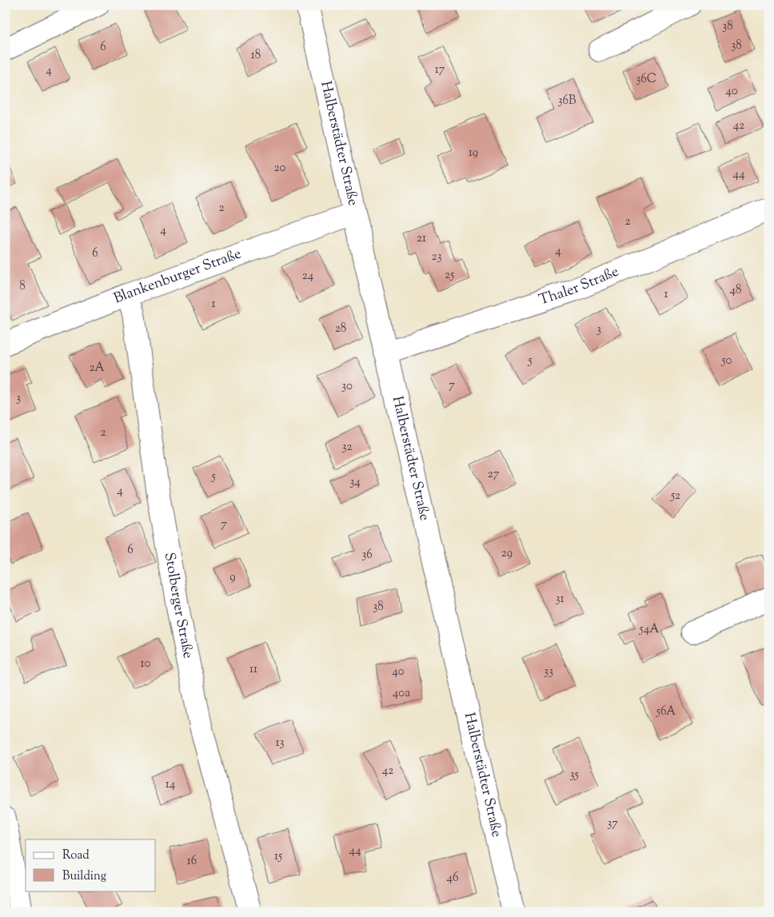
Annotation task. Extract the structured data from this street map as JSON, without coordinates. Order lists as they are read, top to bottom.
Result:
{
  "streets": {
    "street": [
      "Halberstädter Straße",
      "Blankenburger Straße",
      "Thaler Straße",
      "Stolberger Straße"
    ]
  },
  "crossings": [
    ["Halberstädter Straße", "Blankenburger Straße"],
    ["Halberstädter Straße", "Thaler Straße"],
    ["Blankenburger Straße", "Stolberger Straße"]
  ],
  "house_numbers": [
    "38",
    "38",
    "6",
    "18",
    "17",
    "4",
    "36C",
    "40",
    "36B",
    "42",
    "19",
    "20",
    "44",
    "2",
    "2",
    "4",
    "21",
    "4",
    "6",
    "23",
    "25",
    "24",
    "8",
    "48",
    "1",
    "1",
    "28",
    "3",
    "5",
    "50",
    "2A",
    "7",
    "30",
    "3",
    "2",
    "32",
    "27",
    "5",
    "34",
    "4",
    "52",
    "7",
    "6",
    "29",
    "36",
    "9",
    "31",
    "38",
    "54A",
    "10",
    "11",
    "40",
    "33",
    "40a",
    "56A",
    "13",
    "42",
    "35",
    "14",
    "37",
    "44",
    "15",
    "16",
    "46"
  ],
  "legend": ["Road", "Building"]
}
